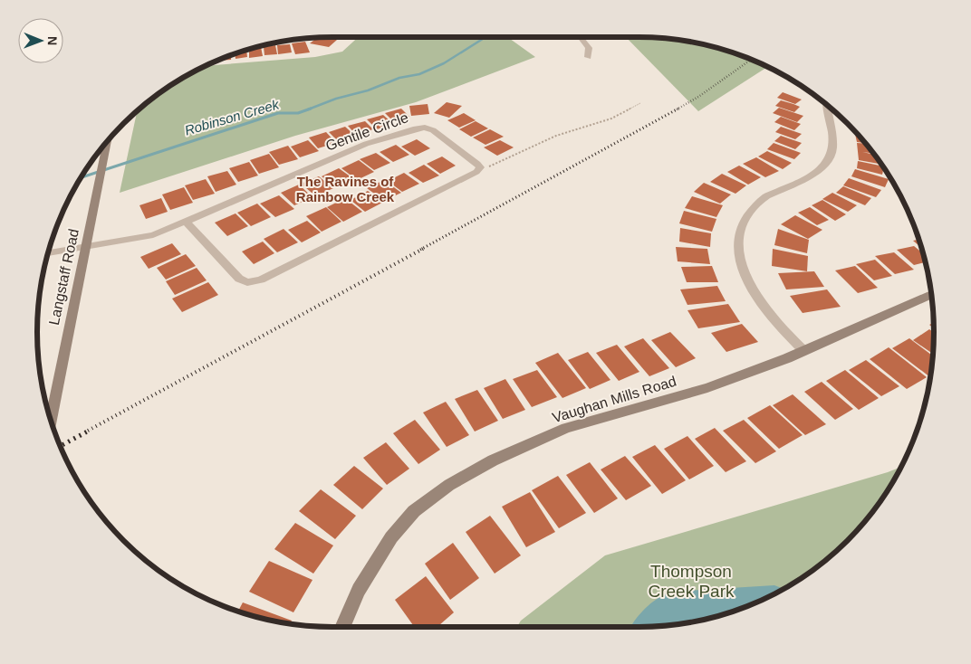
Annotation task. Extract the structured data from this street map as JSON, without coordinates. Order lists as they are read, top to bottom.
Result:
{
  "streets": {
    "street": ["Gentile Circle", "Langstaff Road", "Vaughan Mills Road"]
  },
  "crossings": [
    ["Gentile Circle", "Langstaff Road"]
  ],
  "districts": ["The Ravines of Rainbow Creek"],
  "water": ["Robinson Creek"],
  "parks": ["Thompson Creek Park"],
  "north": "right"
}
